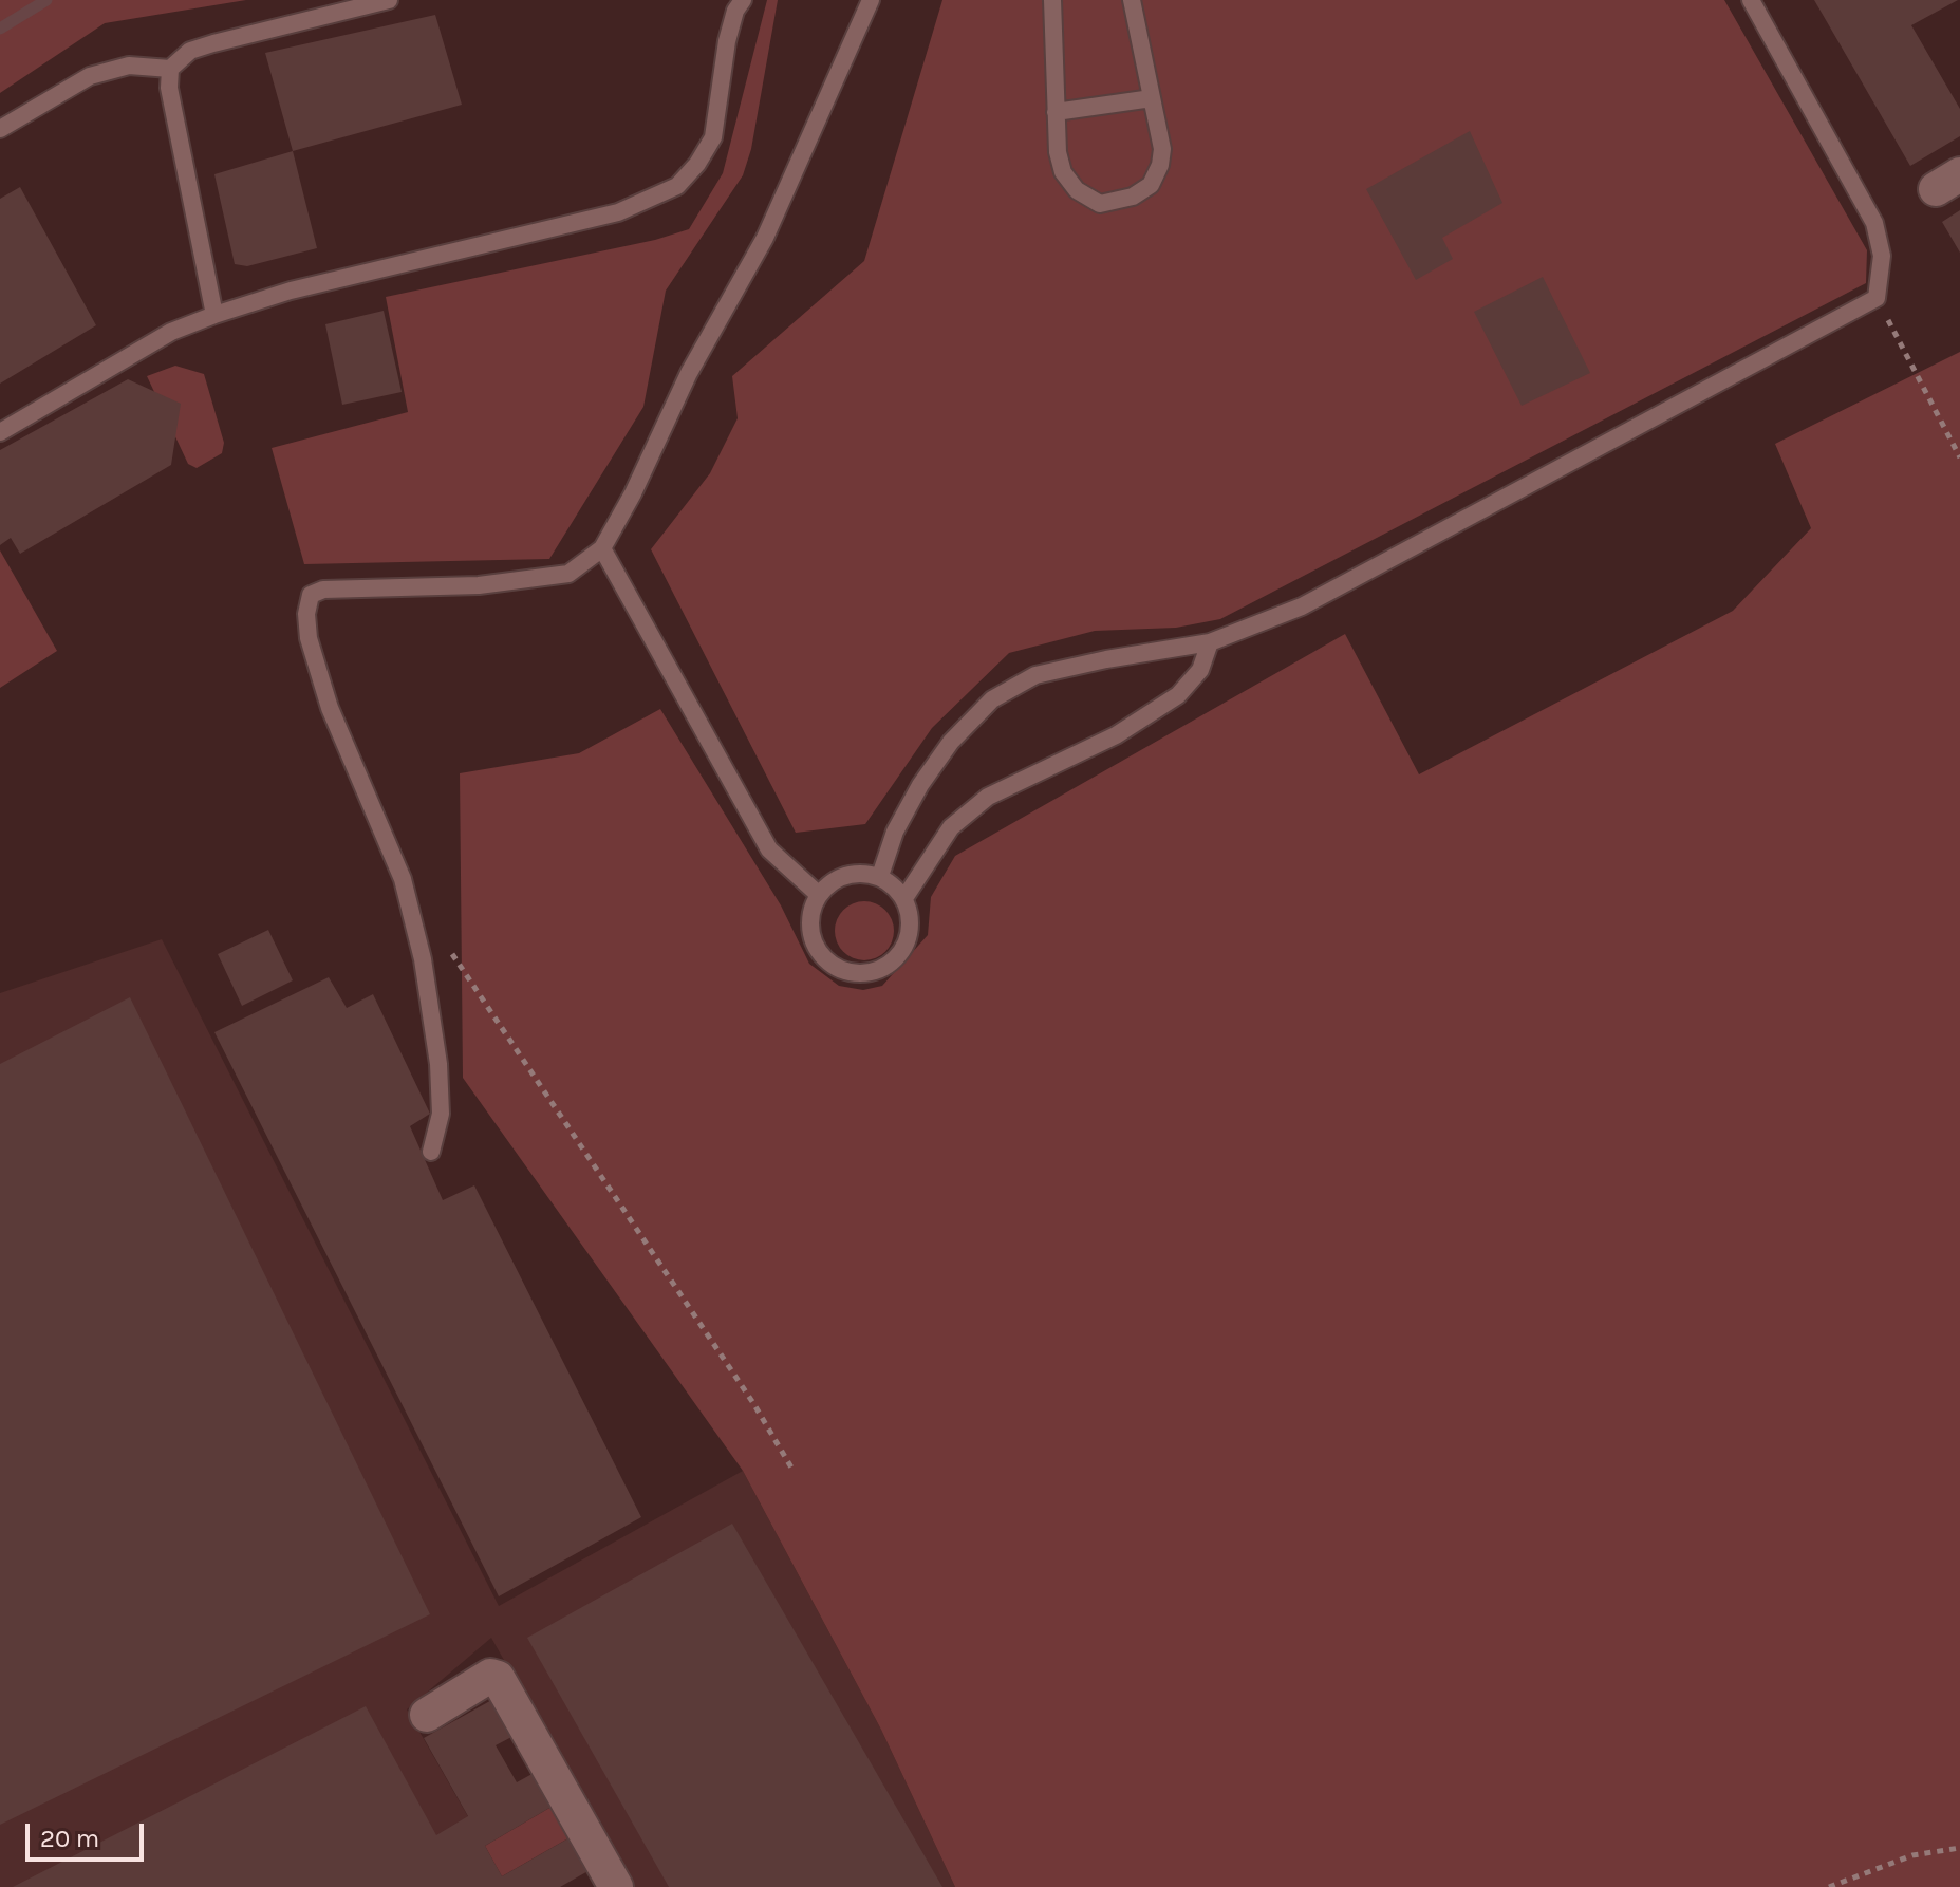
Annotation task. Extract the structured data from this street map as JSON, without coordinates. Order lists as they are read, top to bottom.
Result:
{
  "scale_bar": "20 m"
}
